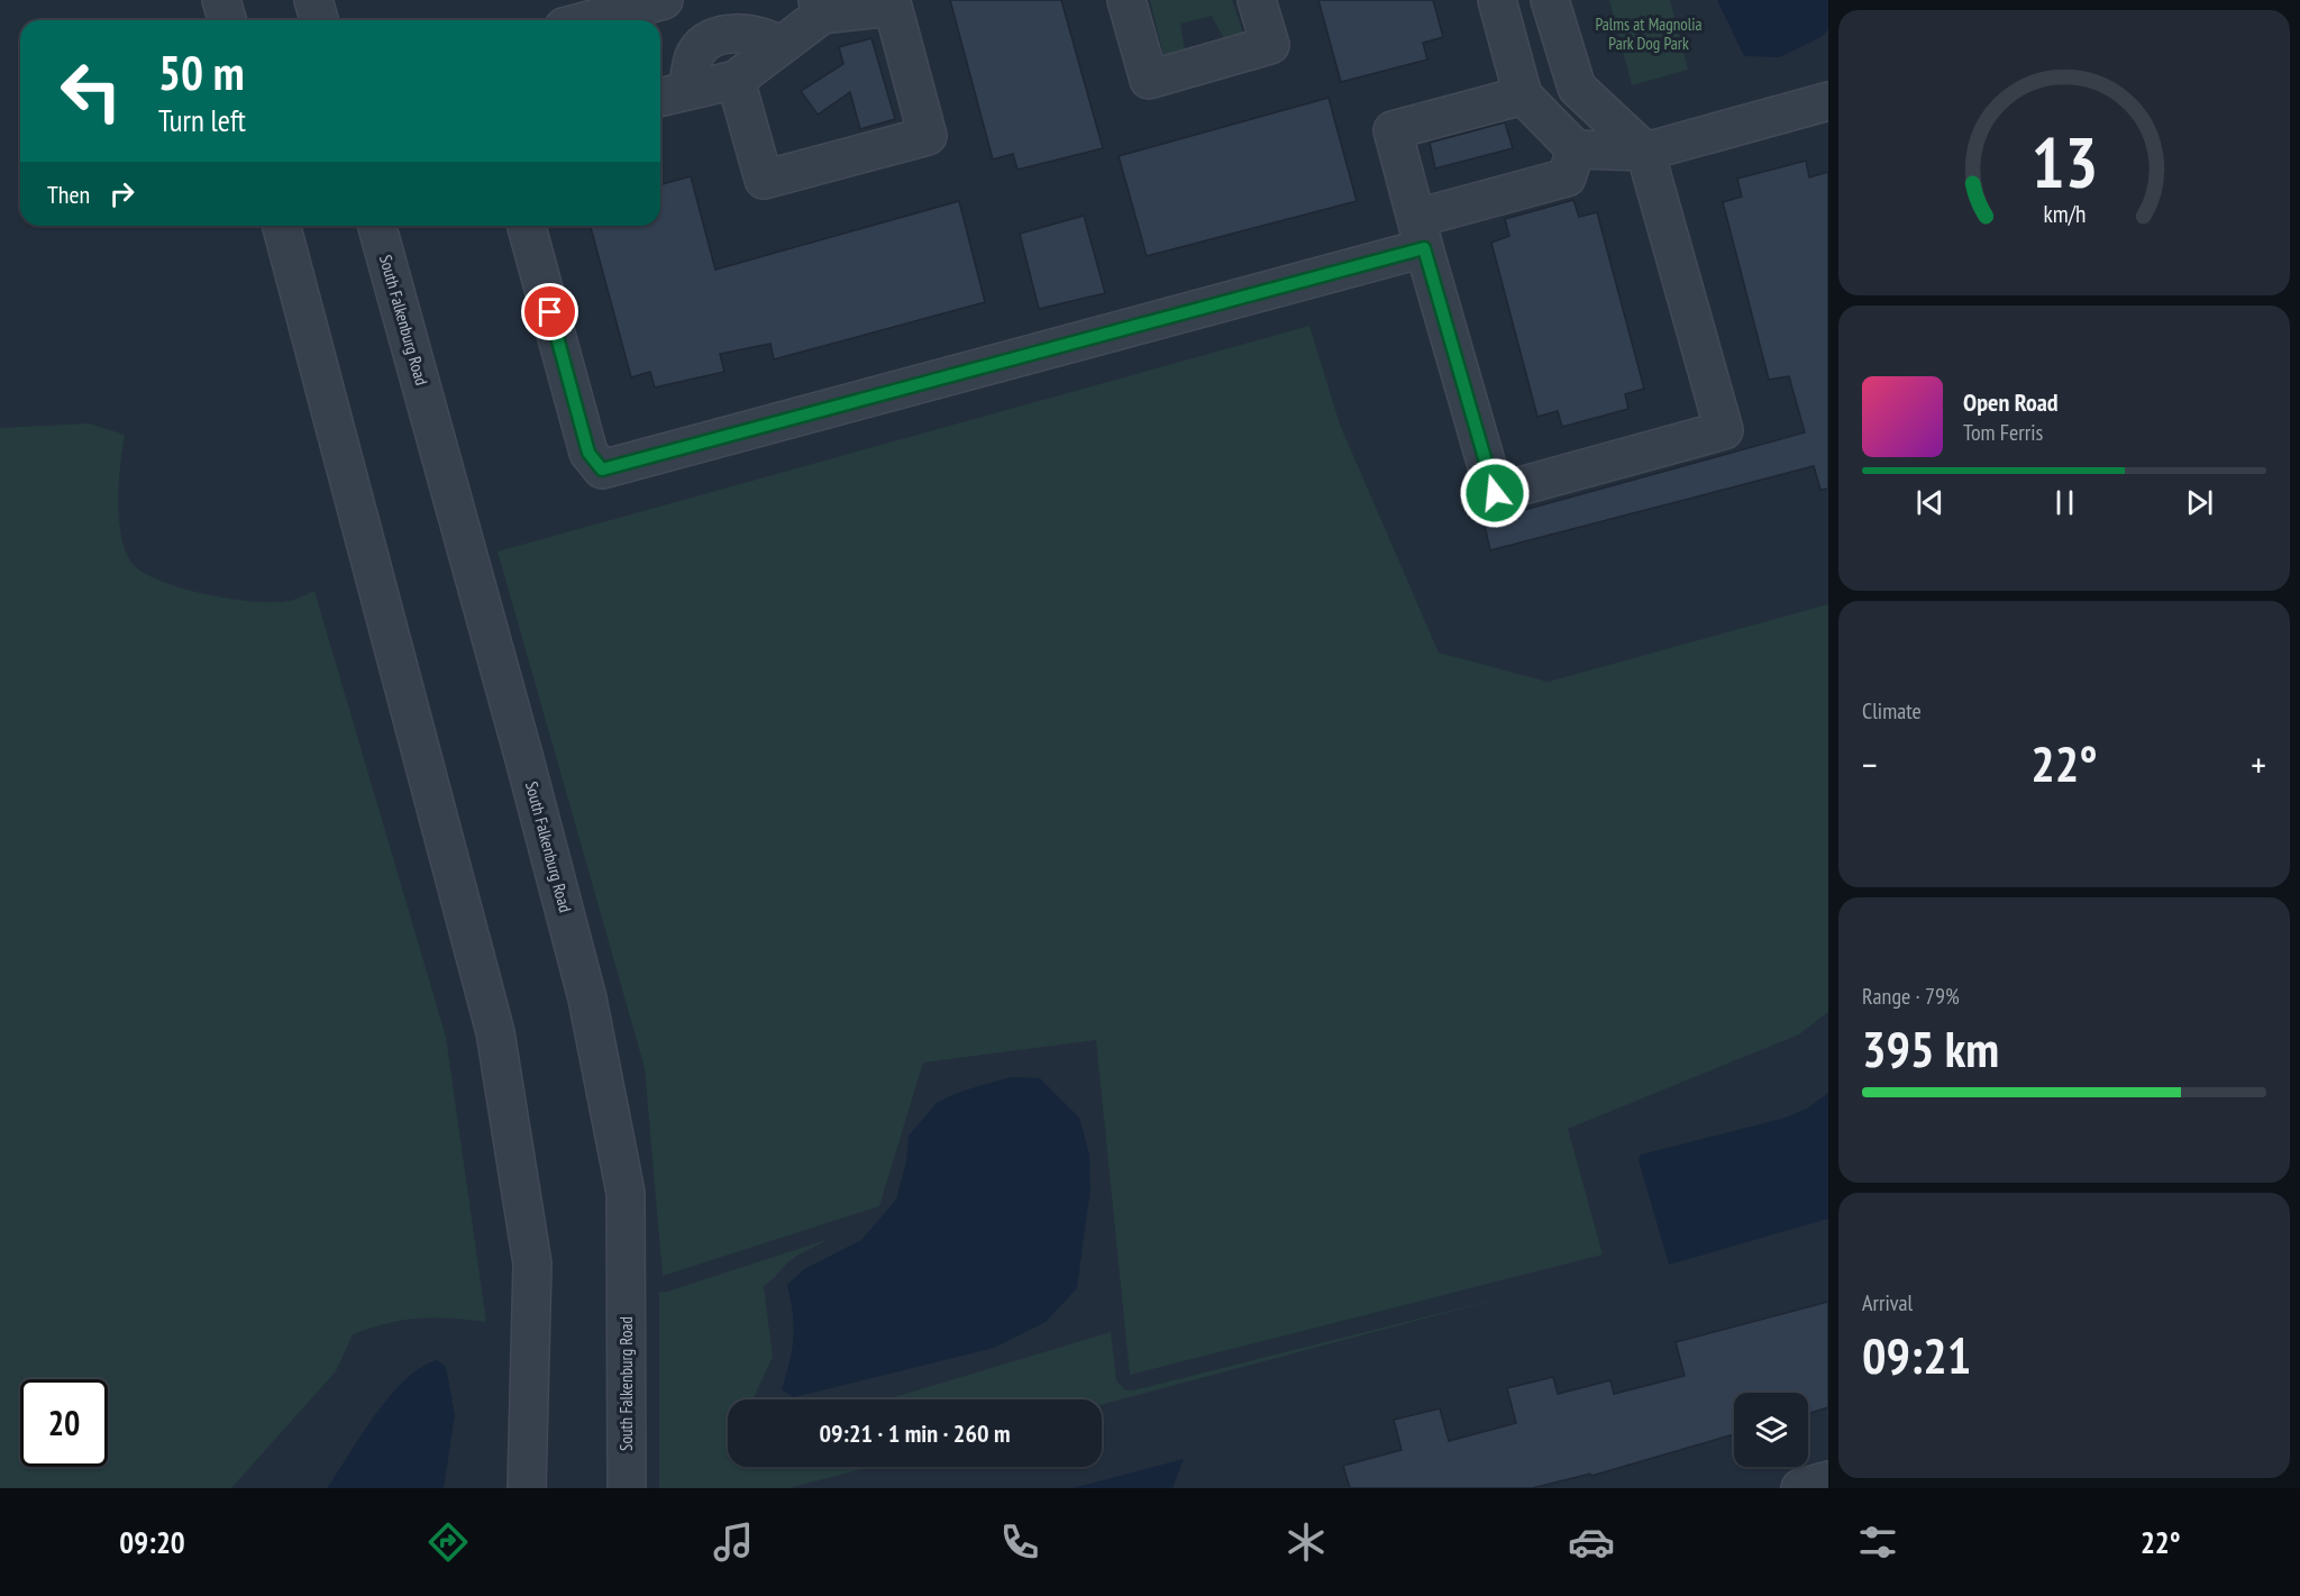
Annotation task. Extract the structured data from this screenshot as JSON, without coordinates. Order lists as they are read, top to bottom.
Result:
{
  "streets": {
    "street": ["South Falkenburg Road"]
  },
  "parks": ["Palms at Magnolia Park Dog Park"],
  "page": {
    "turn": ["50 m", "Turn left"],
    "then": "Then",
    "song": ["Open Road", "Tom Ferris"],
    "tile": [
      "Climate",
      ["Range · 79%", "395 km"],
      ["Arrival", "09:21"]
    ],
    "heat": ["−", "22°", "+"],
    "limit": "20",
    "trip": "09:21 · 1 min · 260 m",
    "tabs": ["09:20", "22°"],
    "gauge": ["13", "km/h"]
  }
}
